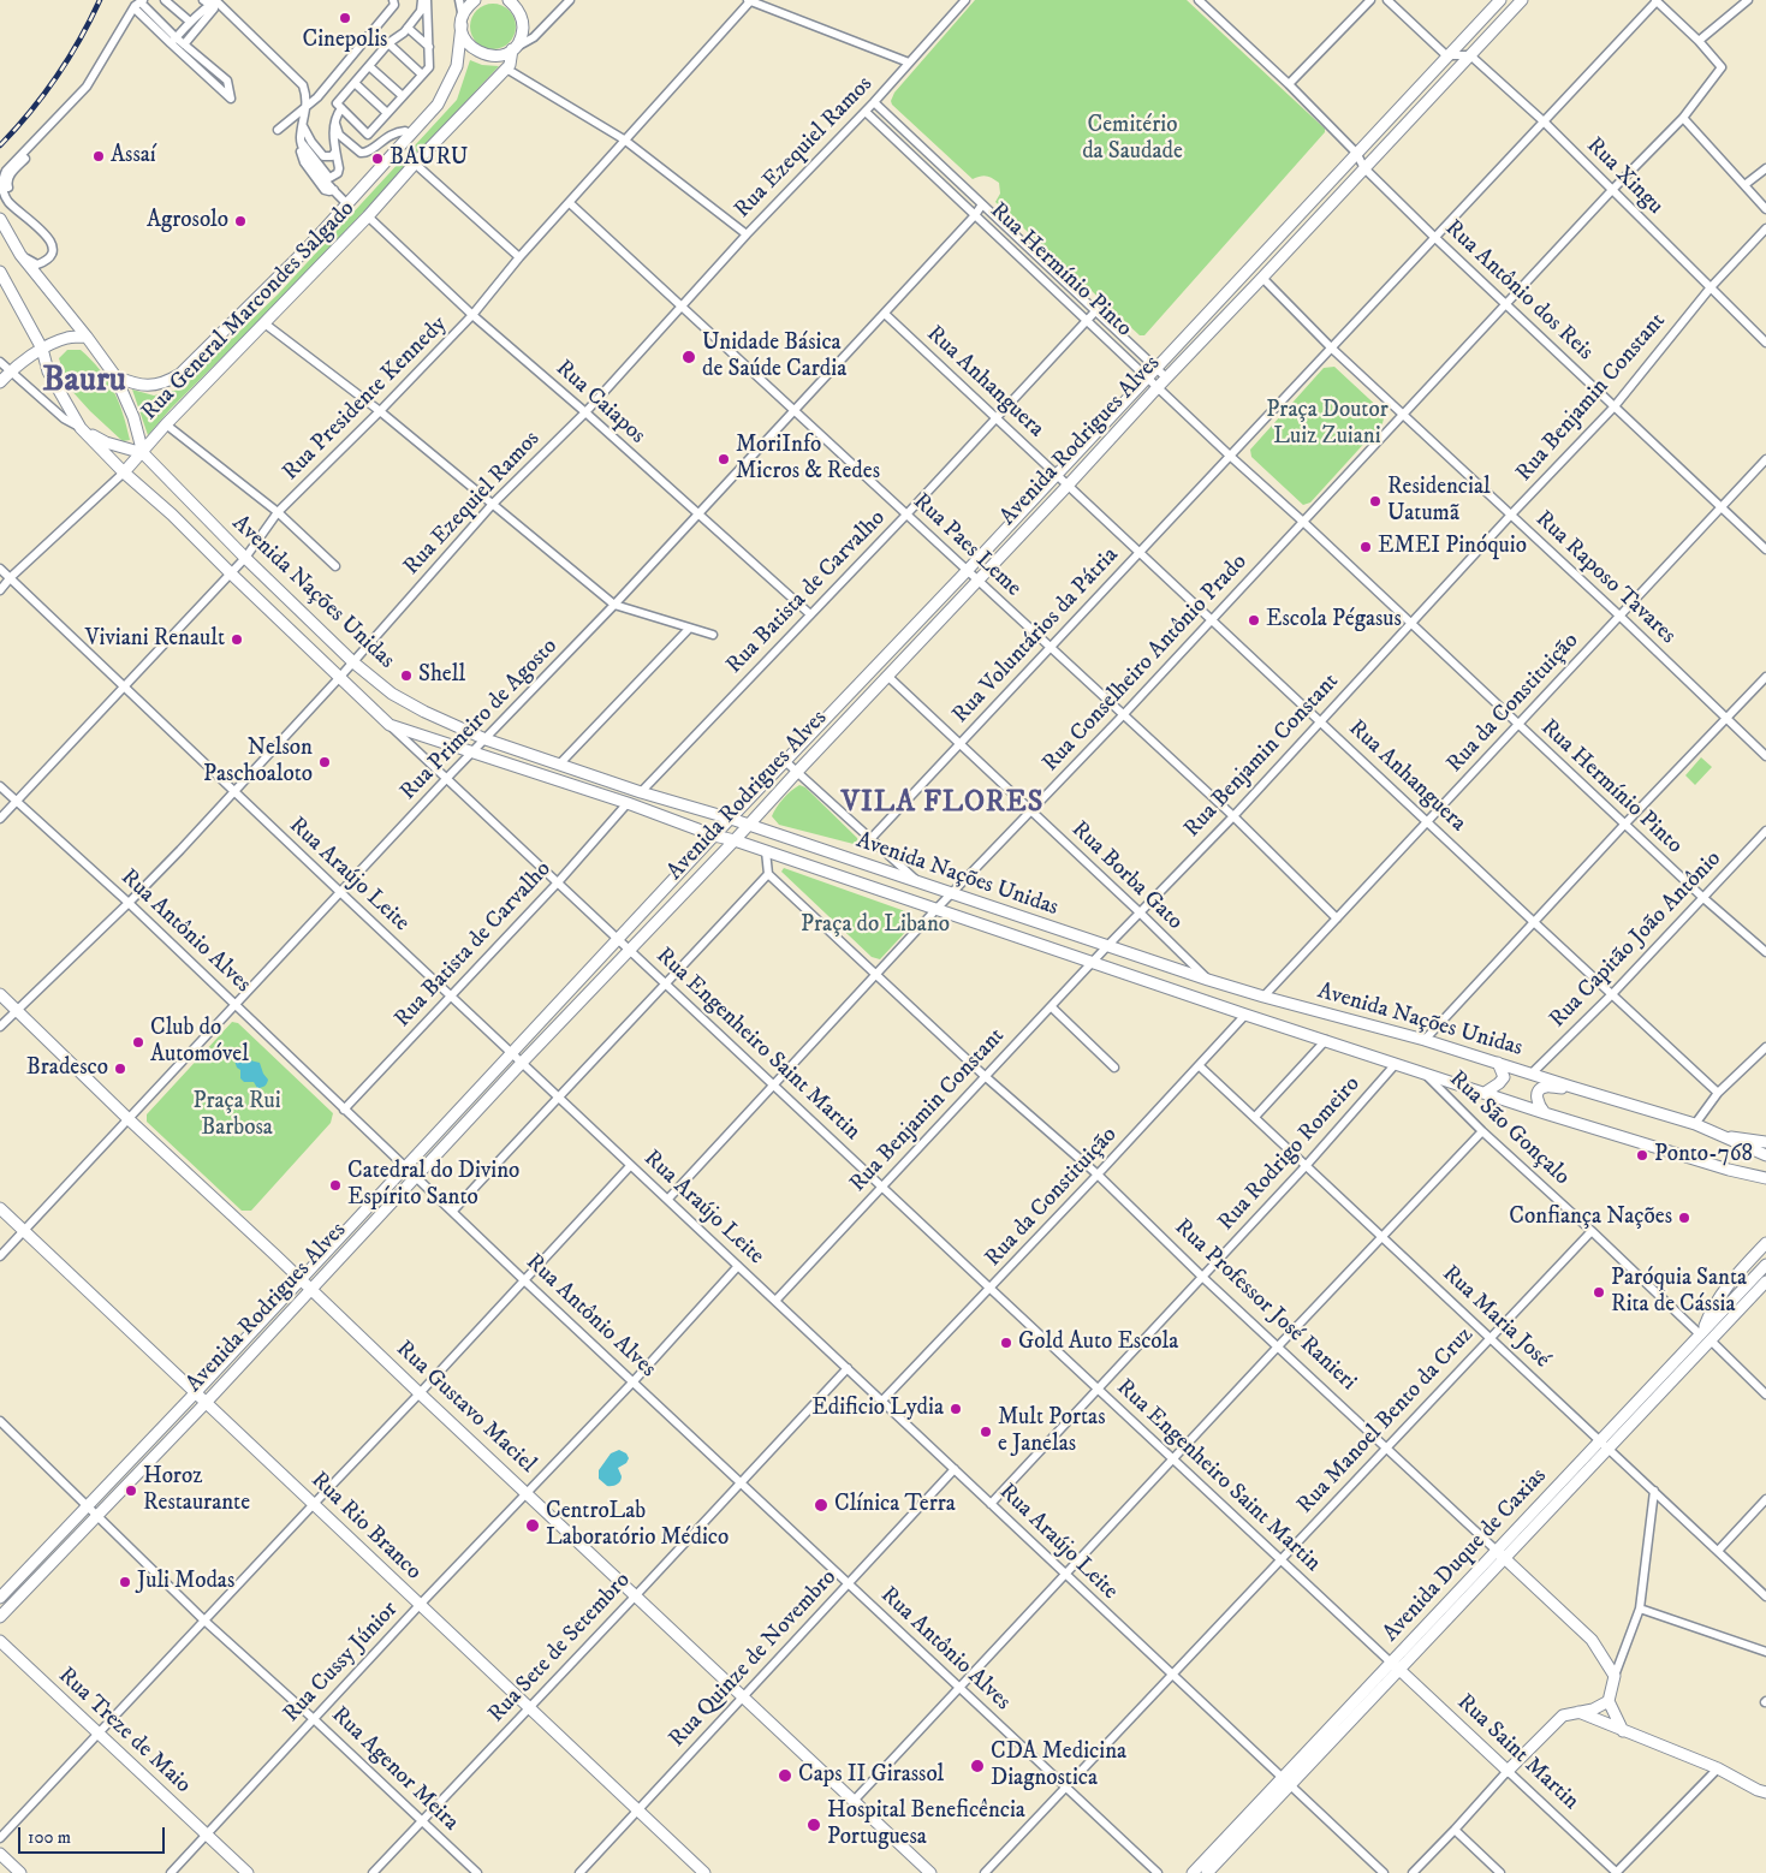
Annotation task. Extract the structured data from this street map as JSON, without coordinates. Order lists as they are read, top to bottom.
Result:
{
  "streets": {
    "main road": [
      "Rua General Marcondes Salgado",
      "Avenida Rodrigues Alves",
      "Avenida Nações Unidas",
      "Rua Professor José Ranieri",
      "Rua Gustavo Maciel",
      "Rua Rio Branco",
      "Avenida Duque de Caxias",
      "Rua Treze de Maio",
      "Rua Saint Martin"
    ],
    "street": [
      "Rua Ezequiel Ramos",
      "Rua Xingu",
      "Rua Hermínio Pinto",
      "Rua Antônio dos Reis",
      "Rua Anhanguera",
      "Rua Benjamin Constant",
      "Rua Presidente Kennedy",
      "Rua Caiapos",
      "Rua Paes Leme",
      "Rua Raposo Tavares",
      "Rua Batista de Carvalho",
      "Rua Voluntários da Pátria",
      "Rua Conselheiro Antônio Prado",
      "Rua da Constituição",
      "Rua Primeiro de Agosto",
      "Rua Araújo Leite",
      "Rua Borba Gato",
      "Rua Antônio Alves",
      "Rua Capitão João Antônio",
      "Rua Engenheiro Saint Martin",
      "Rua São Gonçalo",
      "Rua Rodrigo Romeiro",
      "Rua Maria José",
      "Rua Manoel Bento da Cruz",
      "Rua Sete de Setembro",
      "Rua Quinze de Novembro",
      "Rua Cussy Júnior",
      "Rua Agenor Meira"
    ]
  },
  "crossings": [
    ["Rua Ezequiel Ramos", "Rua Hermínio Pinto"],
    ["Rua Ezequiel Ramos", "Rua Caiapos"],
    ["Rua Ezequiel Ramos", "Rua Paes Leme"],
    ["Rua Ezequiel Ramos", "Avenida Nações Unidas"],
    ["Rua Ezequiel Ramos", "Rua Araújo Leite"],
    ["Rua Ezequiel Ramos", "Rua Antônio Alves"],
    ["Rua Ezequiel Ramos", "Rua Gustavo Maciel"],
    ["Rua Xingu", "Rua Benjamin Constant"],
    ["Rua Xingu", "Avenida Rodrigues Alves"],
    ["Rua Hermínio Pinto", "Rua Benjamin Constant"],
    ["Rua Hermínio Pinto", "Avenida Rodrigues Alves"],
    ["Rua Hermínio Pinto", "Rua Batista de Carvalho"],
    ["Rua Hermínio Pinto", "Rua Voluntários da Pátria"],
    ["Rua Hermínio Pinto", "Rua Conselheiro Antônio Prado"],
    ["Rua Hermínio Pinto", "Rua da Constituição"],
    ["Rua Hermínio Pinto", "Rua Primeiro de Agosto"],
    ["Rua Hermínio Pinto", "Rua Capitão João Antônio"],
    ["Rua Antônio dos Reis", "Rua Benjamin Constant"],
    ["Rua Antônio dos Reis", "Avenida Rodrigues Alves"],
    ["Rua Antônio dos Reis", "Rua da Constituição"],
    ["Rua General Marcondes Salgado", "Rua Caiapos"],
    ["Rua General Marcondes Salgado", "Avenida Nações Unidas"],
    ["Rua General Marcondes Salgado", "Rua Araújo Leite"],
    ["Rua Anhanguera", "Rua Benjamin Constant"],
    ["Rua Anhanguera", "Avenida Rodrigues Alves"],
    ["Rua Anhanguera", "Rua Batista de Carvalho"],
    ["Rua Anhanguera", "Rua Voluntários da Pátria"],
    ["Rua Anhanguera", "Rua Conselheiro Antônio Prado"],
    ["Rua Anhanguera", "Rua da Constituição"],
    ["Rua Anhanguera", "Rua Primeiro de Agosto"],
    ["Rua Anhanguera", "Rua Capitão João Antônio"],
    ["Rua Benjamin Constant", "Rua Paes Leme"],
    ["Rua Benjamin Constant", "Rua Raposo Tavares"],
    ["Rua Benjamin Constant", "Avenida Nações Unidas"],
    ["Rua Benjamin Constant", "Rua Araújo Leite"],
    ["Rua Benjamin Constant", "Rua Borba Gato"],
    ["Rua Benjamin Constant", "Rua Engenheiro Saint Martin"],
    ["Rua Benjamin Constant", "Rua Professor José Ranieri"],
    ["Rua Presidente Kennedy", "Rua Caiapos"],
    ["Rua Presidente Kennedy", "Rua Paes Leme"],
    ["Rua Presidente Kennedy", "Avenida Nações Unidas"],
    ["Rua Presidente Kennedy", "Rua Araújo Leite"],
    ["Rua Presidente Kennedy", "Rua Antônio Alves"],
    ["Rua Caiapos", "Rua Batista de Carvalho"],
    ["Rua Caiapos", "Rua Primeiro de Agosto"],
    ["Avenida Rodrigues Alves", "Rua Paes Leme"],
    ["Avenida Rodrigues Alves", "Rua Raposo Tavares"],
    ["Avenida Rodrigues Alves", "Avenida Nações Unidas"],
    ["Avenida Rodrigues Alves", "Rua Araújo Leite"],
    ["Avenida Rodrigues Alves", "Rua Borba Gato"],
    ["Avenida Rodrigues Alves", "Rua Antônio Alves"],
    ["Avenida Rodrigues Alves", "Rua Engenheiro Saint Martin"],
    ["Avenida Rodrigues Alves", "Rua Gustavo Maciel"],
    ["Avenida Rodrigues Alves", "Rua Rio Branco"],
    ["Avenida Rodrigues Alves", "Rua Agenor Meira"],
    ["Rua Paes Leme", "Rua Batista de Carvalho"],
    ["Rua Paes Leme", "Rua Voluntários da Pátria"],
    ["Rua Paes Leme", "Rua Conselheiro Antônio Prado"],
    ["Rua Paes Leme", "Rua da Constituição"],
    ["Rua Paes Leme", "Rua Primeiro de Agosto"],
    ["Rua Raposo Tavares", "Rua da Constituição"],
    ["Avenida Nações Unidas", "Rua Batista de Carvalho"],
    ["Avenida Nações Unidas", "Rua Conselheiro Antônio Prado"],
    ["Avenida Nações Unidas", "Rua da Constituição"],
    ["Avenida Nações Unidas", "Rua Primeiro de Agosto"],
    ["Avenida Nações Unidas", "Rua Borba Gato"],
    ["Avenida Nações Unidas", "Rua Capitão João Antônio"],
    ["Avenida Nações Unidas", "Rua Engenheiro Saint Martin"],
    ["Avenida Nações Unidas", "Rua São Gonçalo"],
    ["Avenida Nações Unidas", "Rua Rodrigo Romeiro"],
    ["Rua Batista de Carvalho", "Rua Araújo Leite"],
    ["Rua Batista de Carvalho", "Rua Antônio Alves"],
    ["Rua Batista de Carvalho", "Rua Engenheiro Saint Martin"],
    ["Rua Voluntários da Pátria", "Rua Borba Gato"],
    ["Rua Conselheiro Antônio Prado", "Rua Araújo Leite"],
    ["Rua Conselheiro Antônio Prado", "Rua Borba Gato"],
    ["Rua Conselheiro Antônio Prado", "Rua Engenheiro Saint Martin"],
    ["Rua Conselheiro Antônio Prado", "Rua Professor José Ranieri"],
    ["Rua da Constituição", "Rua Araújo Leite"],
    ["Rua da Constituição", "Rua Engenheiro Saint Martin"],
    ["Rua da Constituição", "Rua Professor José Ranieri"],
    ["Rua da Constituição", "Rua Maria José"],
    ["Rua Primeiro de Agosto", "Rua Araújo Leite"],
    ["Rua Primeiro de Agosto", "Rua Antônio Alves"],
    ["Rua Primeiro de Agosto", "Rua Engenheiro Saint Martin"],
    ["Rua Primeiro de Agosto", "Rua Gustavo Maciel"],
    ["Rua Primeiro de Agosto", "Rua Rio Branco"],
    ["Rua Araújo Leite", "Rua Rodrigo Romeiro"],
    ["Rua Araújo Leite", "Rua Manoel Bento da Cruz"],
    ["Rua Araújo Leite", "Avenida Duque de Caxias"],
    ["Rua Araújo Leite", "Rua Sete de Setembro"],
    ["Rua Araújo Leite", "Rua Quinze de Novembro"],
    ["Rua Araújo Leite", "Rua Cussy Júnior"],
    ["Rua Antônio Alves", "Rua Manoel Bento da Cruz"],
    ["Rua Antônio Alves", "Rua Sete de Setembro"],
    ["Rua Antônio Alves", "Rua Quinze de Novembro"],
    ["Rua Antônio Alves", "Rua Cussy Júnior"],
    ["Rua Engenheiro Saint Martin", "Rua Rodrigo Romeiro"],
    ["Rua Engenheiro Saint Martin", "Rua Manoel Bento da Cruz"],
    ["Rua Engenheiro Saint Martin", "Avenida Duque de Caxias"],
    ["Rua Engenheiro Saint Martin", "Rua Saint Martin"],
    ["Rua São Gonçalo", "Rua Manoel Bento da Cruz"],
    ["Rua São Gonçalo", "Avenida Duque de Caxias"],
    ["Rua Rodrigo Romeiro", "Rua Professor José Ranieri"],
    ["Rua Rodrigo Romeiro", "Rua Maria José"],
    ["Rua Professor José Ranieri", "Rua Manoel Bento da Cruz"],
    ["Rua Professor José Ranieri", "Avenida Duque de Caxias"],
    ["Rua Maria José", "Rua Manoel Bento da Cruz"],
    ["Rua Maria José", "Avenida Duque de Caxias"],
    ["Rua Gustavo Maciel", "Rua Sete de Setembro"],
    ["Rua Gustavo Maciel", "Rua Quinze de Novembro"],
    ["Rua Gustavo Maciel", "Rua Cussy Júnior"],
    ["Rua Rio Branco", "Rua Sete de Setembro"],
    ["Rua Rio Branco", "Rua Quinze de Novembro"],
    ["Rua Rio Branco", "Rua Cussy Júnior"],
    ["Avenida Duque de Caxias", "Rua Saint Martin"],
    ["Rua Sete de Setembro", "Rua Agenor Meira"],
    ["Rua Cussy Júnior", "Rua Treze de Maio"],
    ["Rua Cussy Júnior", "Rua Agenor Meira"]
  ],
  "districts": ["Bauru", "VILA FLORES"],
  "parks": [
    "Cemitério da Saudade",
    "Praça Doutor Luiz Zuiani",
    "Praça do Libano",
    "Praça Rui Barbosa"
  ],
  "places": [
    "Cinepolis",
    "Assaí",
    "BAURU",
    "Agrosolo",
    "Unidade Básica de Saúde Cardia",
    "MoriInfo Micros & Redes",
    "Residencial Uatumã",
    "EMEI Pinóquio",
    "Escola Pégasus",
    "Viviani Renault",
    "Shell",
    "Nelson Paschoaloto",
    "Club do Automóvel",
    "Bradesco",
    "Ponto-768",
    "Catedral do Divino Espírito Santo",
    "Confiança Nações",
    "Paróquia Santa Rita de Cássia",
    "Gold Auto Escola",
    "Edificio Lydia",
    "Mult Portas e Janelas",
    "Horoz Restaurante",
    "Clínica Terra",
    "CentroLab Laboratório Médico",
    "Juli Modas",
    "CDA Medicina Diagnostica",
    "Caps II Girassol",
    "Hospital Beneficência Portuguesa"
  ],
  "scale_bar": "100 m"
}
